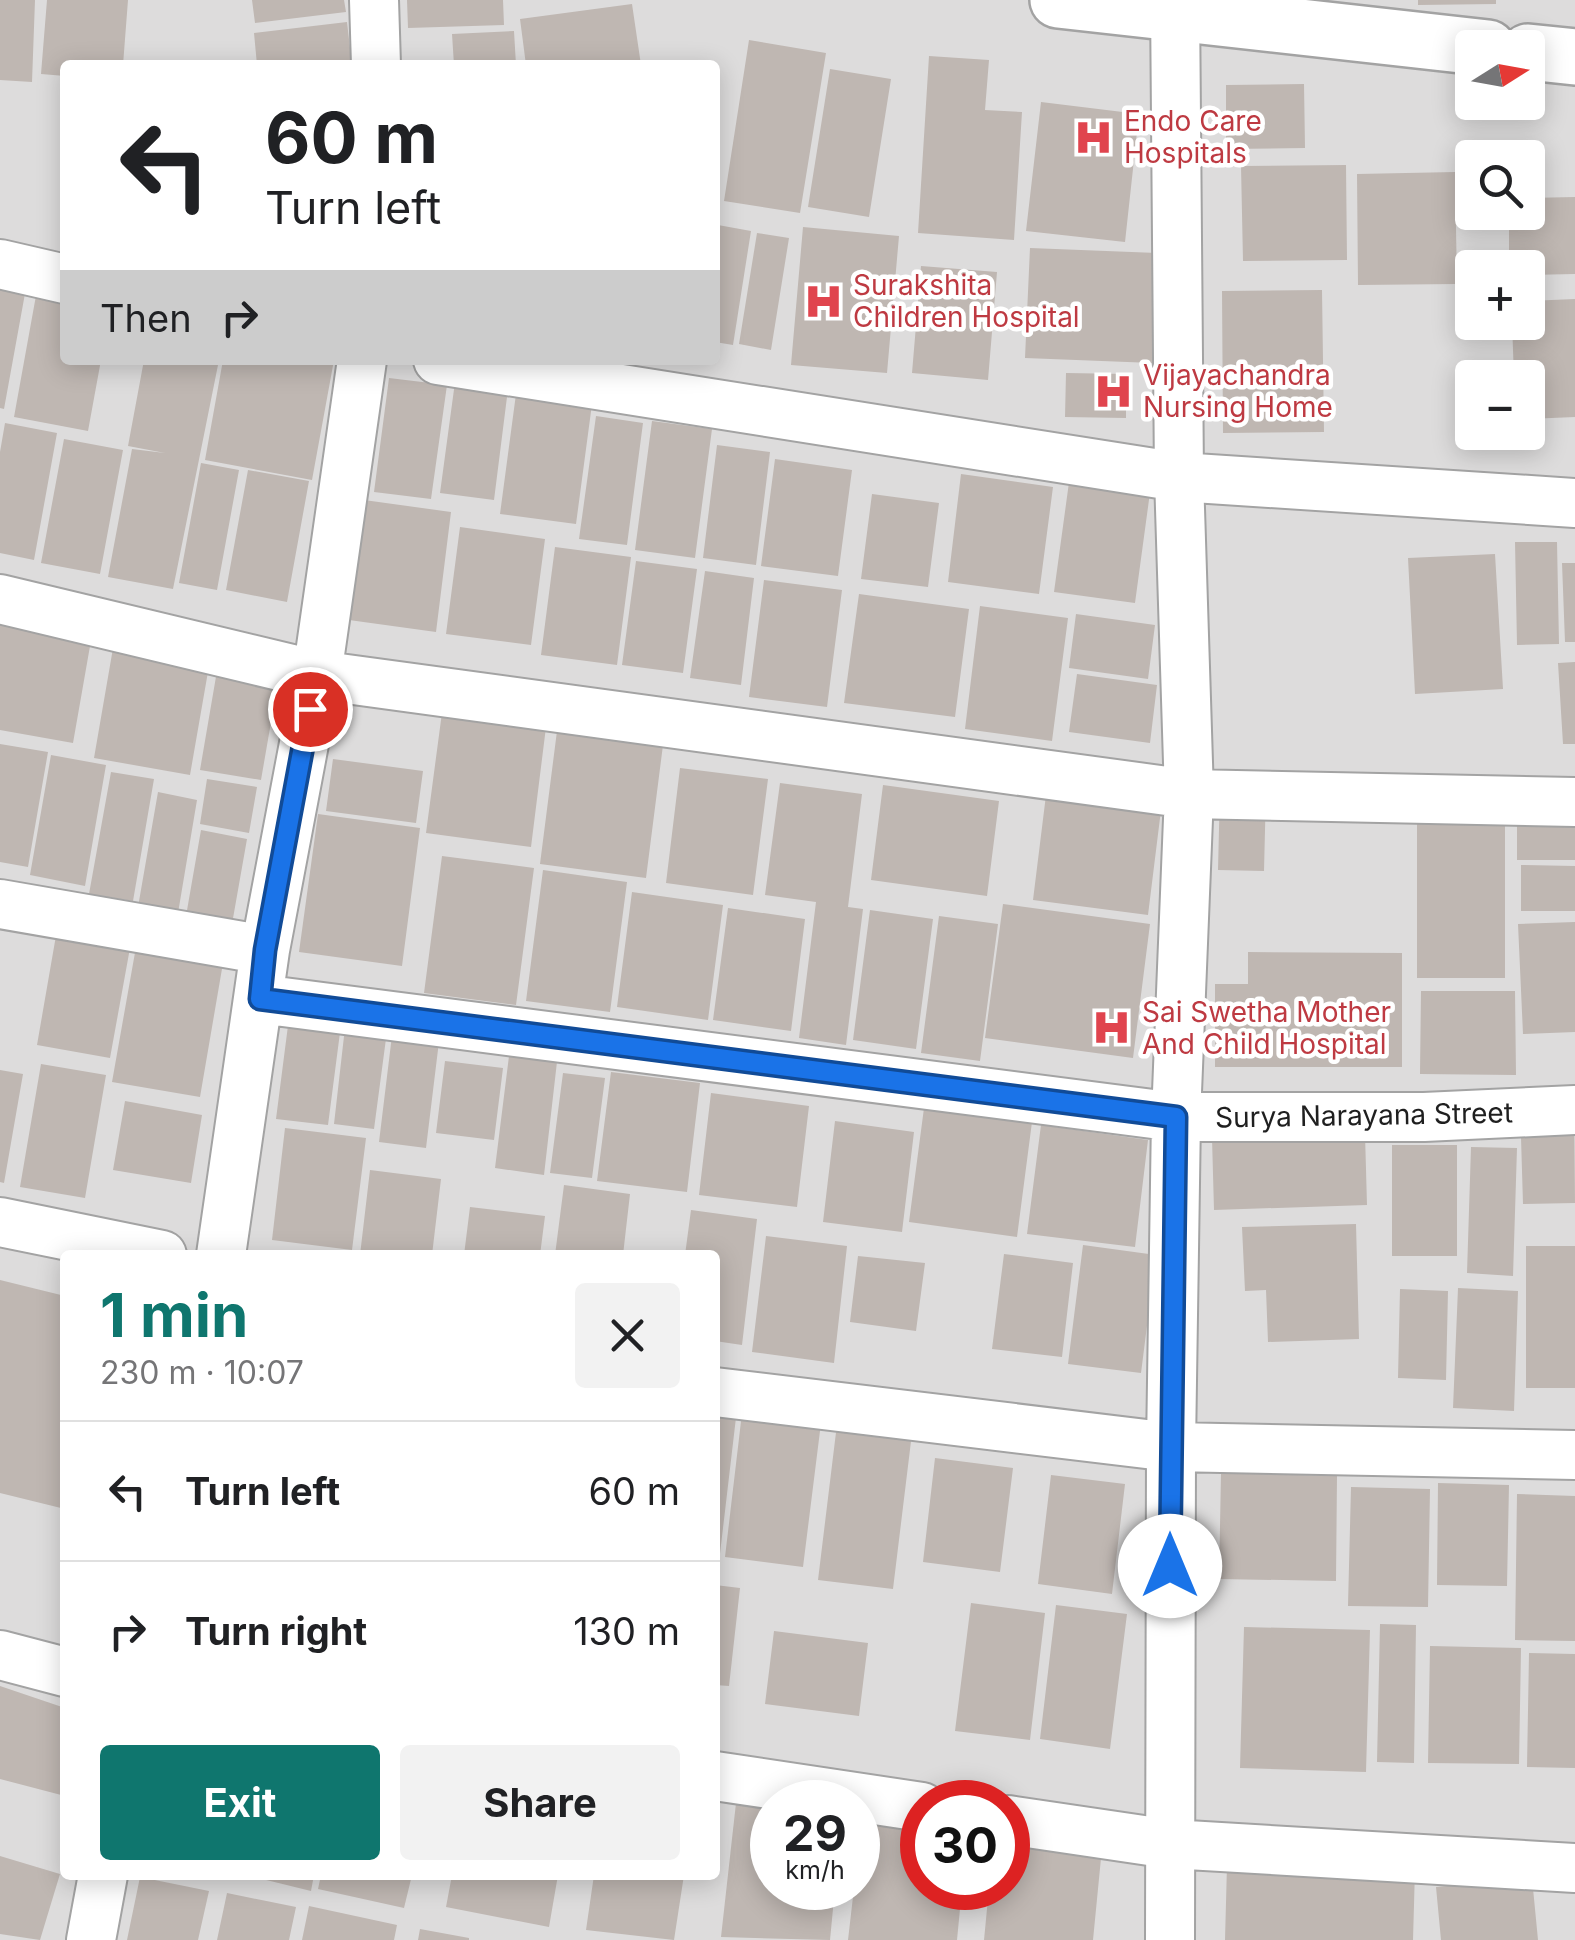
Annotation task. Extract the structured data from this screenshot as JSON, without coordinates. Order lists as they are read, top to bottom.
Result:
{
  "streets": {
    "street": ["Surya Narayana Street"]
  },
  "places": {
    "hospital": [
      "Endo Care Hospitals",
      "Surakshita Children Hospital",
      "Vijayachandra Nursing Home",
      "Sai Swetha Mother And Child Hospital"
    ]
  },
  "north": "right",
  "page": {
    "map_buttons": ["+", "−"],
    "turn": ["60 m", "Turn left"],
    "then": "Then",
    "heading": ["1 min", "230 m · 10:07"],
    "list": [
      {
        "name": "Turn left",
        "value": "60 m"
      },
      {
        "name": "Turn right",
        "value": "130 m"
      }
    ],
    "buttons": ["Exit", "Share"],
    "speed": "29 km/h",
    "limit": "30"
  }
}
